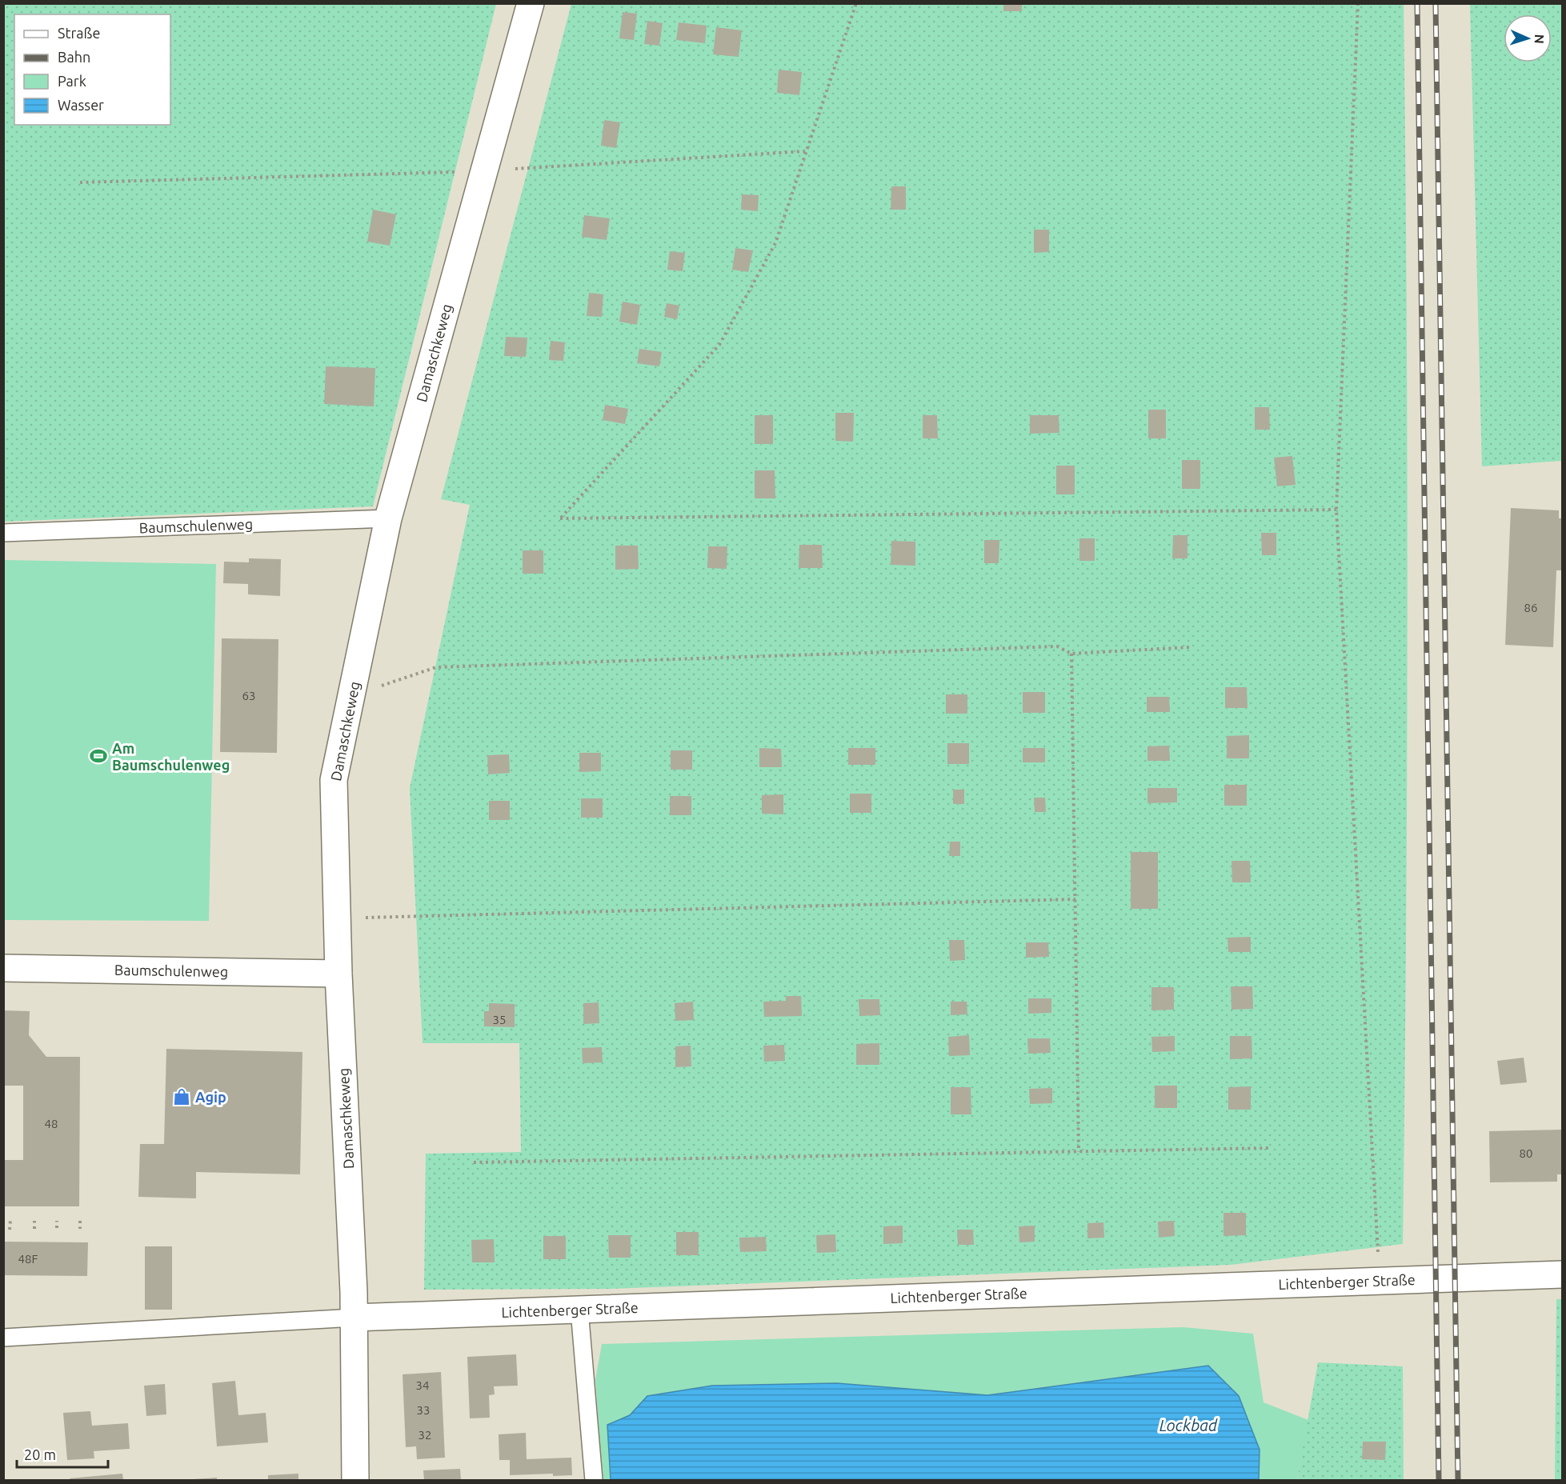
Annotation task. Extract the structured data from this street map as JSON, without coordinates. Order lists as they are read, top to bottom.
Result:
{
  "streets": {
    "street": ["Damaschkeweg", "Baumschulenweg", "Lichtenberger Straße"]
  },
  "crossings": [
    ["Damaschkeweg", "Baumschulenweg"],
    ["Damaschkeweg", "Lichtenberger Straße"]
  ],
  "water": ["Lockbad"],
  "places": {
    "sports": ["Am Baumschulenweg"],
    "shop": ["Agip"]
  },
  "house_numbers": [
    "86",
    "63",
    "35",
    "48",
    "80",
    "48F",
    "34",
    "33",
    "32"
  ],
  "legend": [
    "Straße",
    "Bahn",
    "Park",
    "Wasser"
  ],
  "scale_bar": "20 m",
  "north": "right"
}
